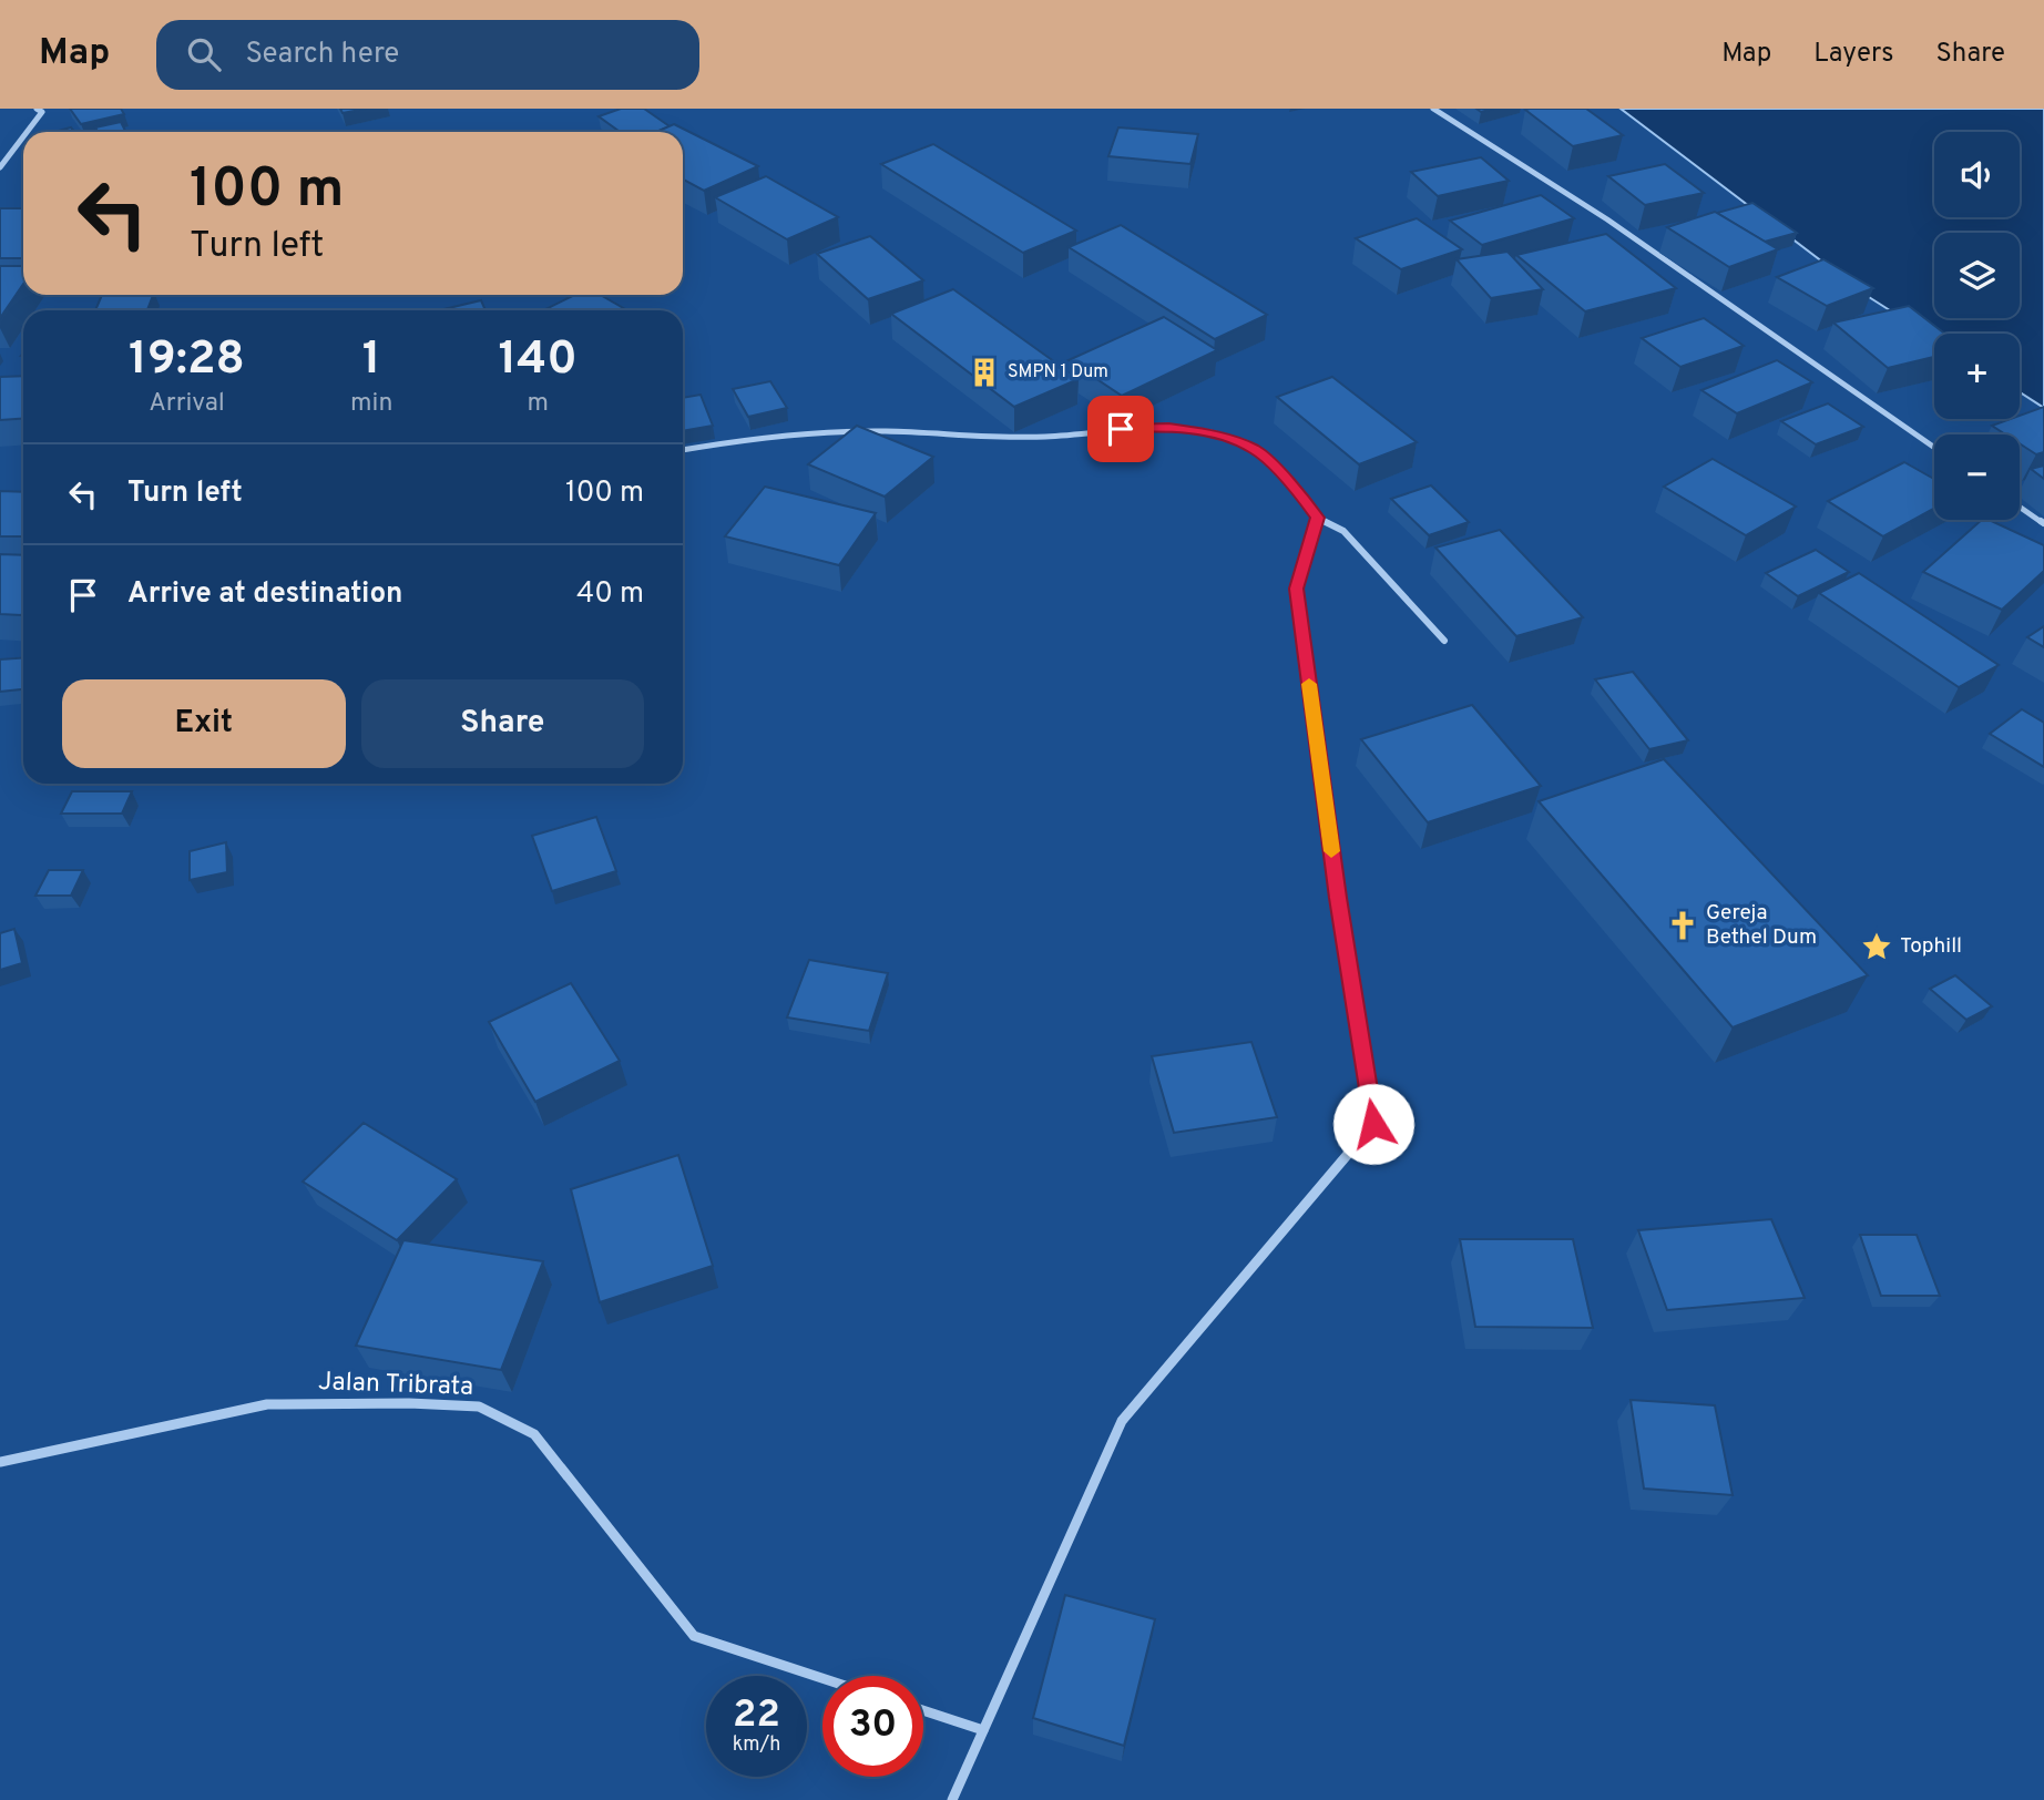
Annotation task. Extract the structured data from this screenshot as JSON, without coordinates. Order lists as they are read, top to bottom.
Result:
{
  "streets": {
    "street": ["Jalan Tribrata"]
  },
  "places": {
    "building": ["SMPN 1 Dum"],
    "church": ["Gereja Bethel Dum"],
    "place": ["Tophill"]
  },
  "page": {
    "header": "Map",
    "search": "Search here",
    "nav": ["Map", "Layers", "Share"],
    "map_buttons": ["+", "−"],
    "turn": ["100 m", "Turn left"],
    "eta": [
      "19:28",
      "Arrival",
      "1",
      "min",
      "140",
      "m"
    ],
    "list": [
      {
        "name": "Turn left",
        "value": "100 m"
      },
      {
        "name": "Arrive at destination",
        "value": "40 m"
      }
    ],
    "buttons": ["Exit", "Share"],
    "speed": "22 km/h",
    "limit": "30"
  }
}
